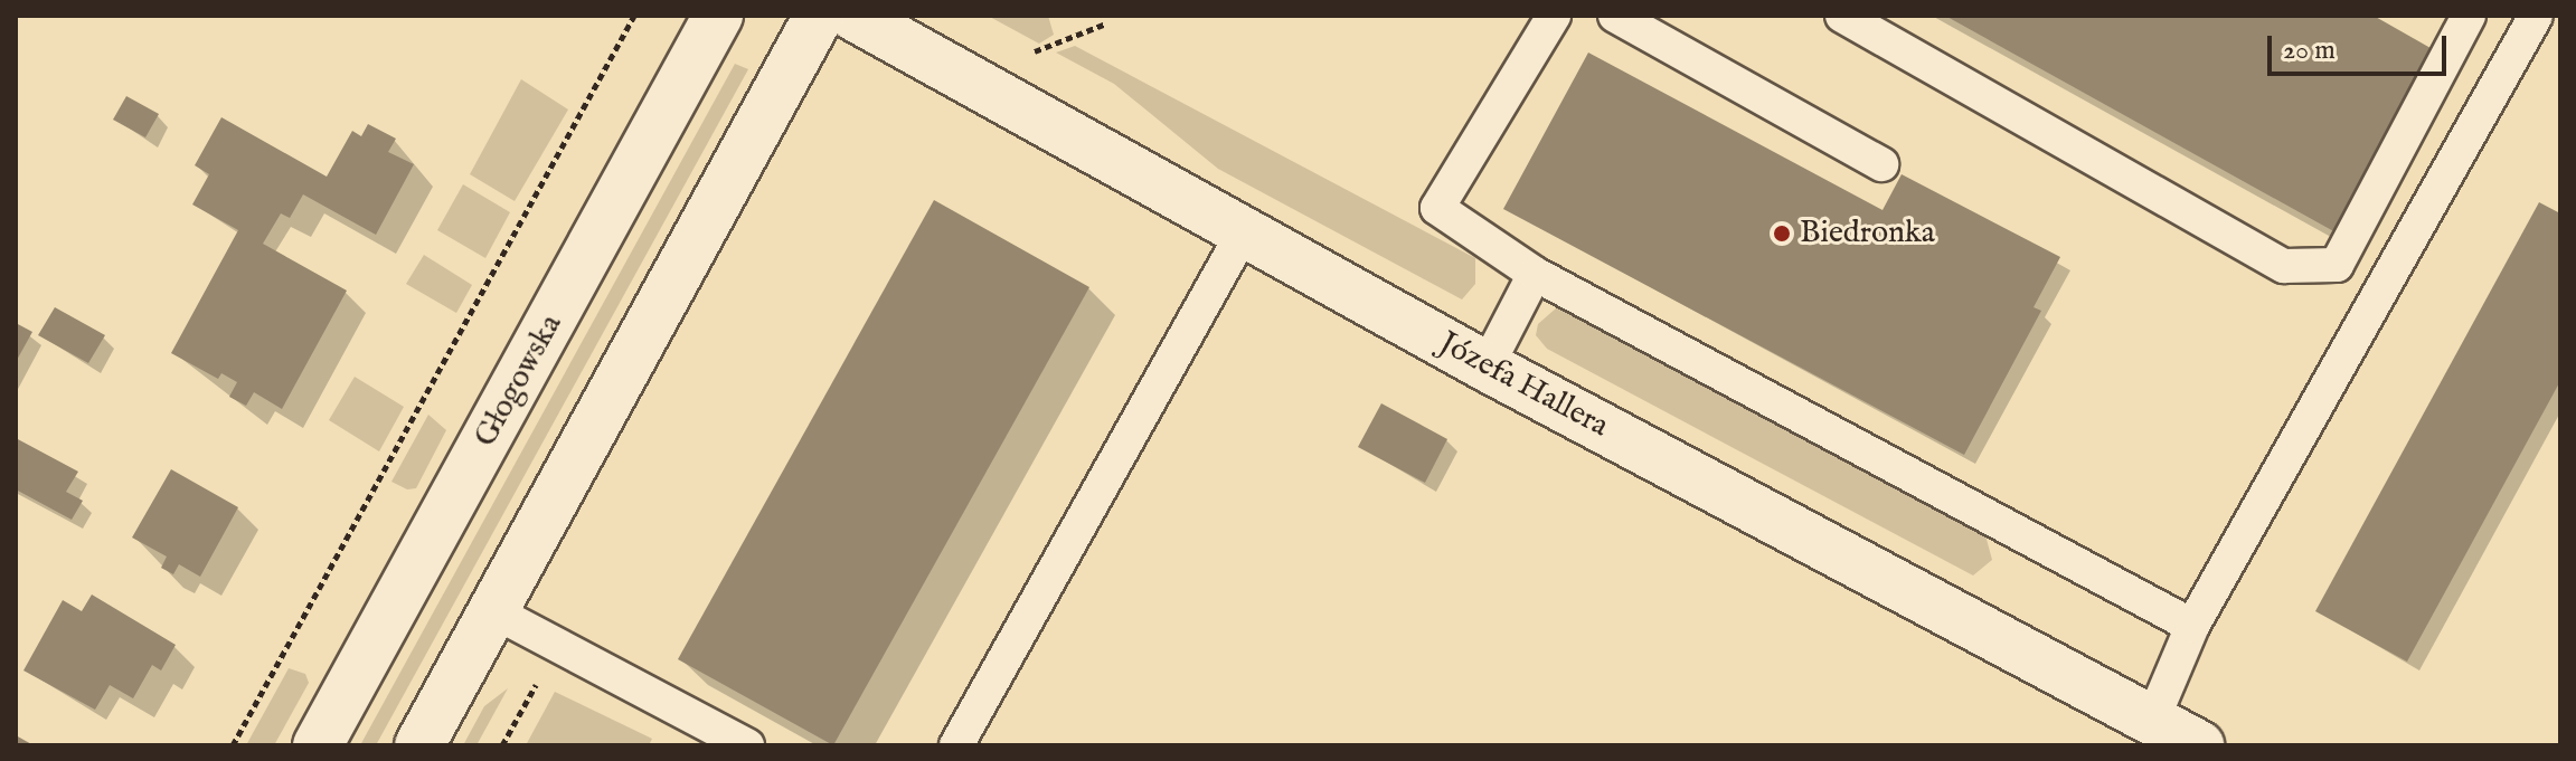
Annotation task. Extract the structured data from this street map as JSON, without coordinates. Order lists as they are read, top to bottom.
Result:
{
  "streets": {
    "main road": ["Głogowska", "Józefa Hallera"]
  },
  "places": ["Biedronka"],
  "scale_bar": "20 m"
}
